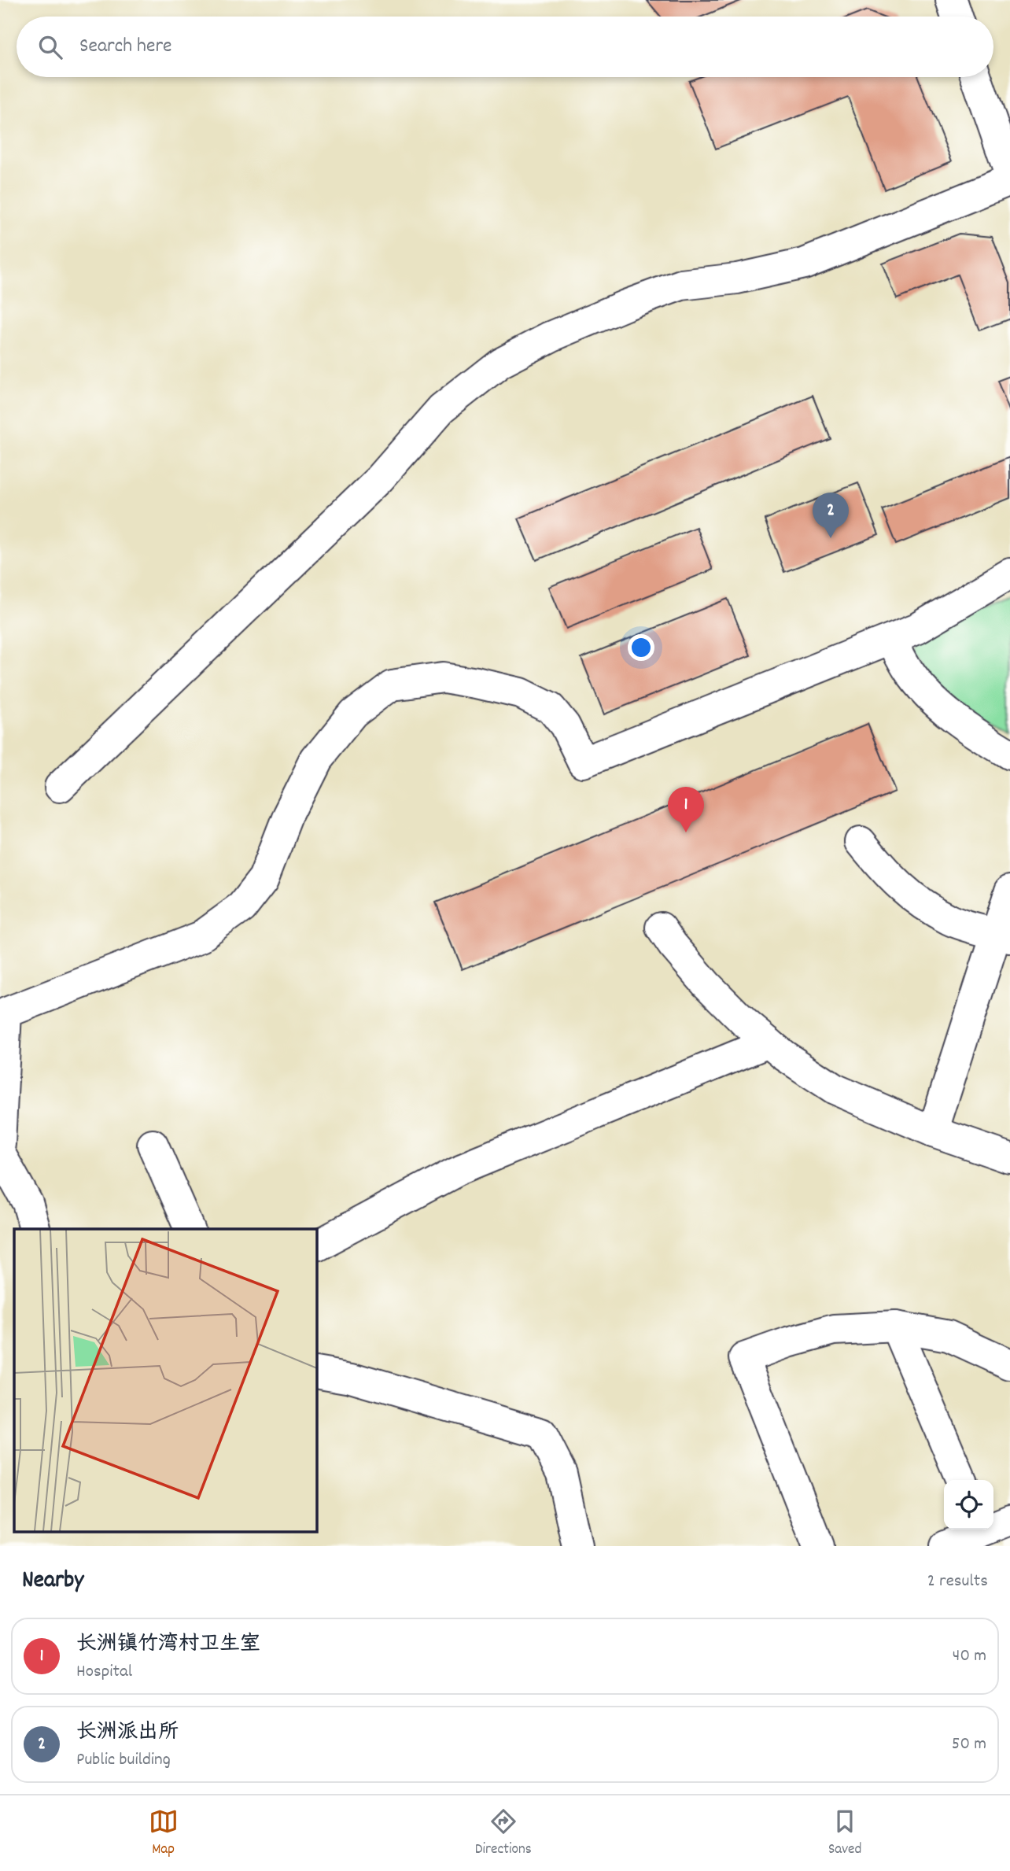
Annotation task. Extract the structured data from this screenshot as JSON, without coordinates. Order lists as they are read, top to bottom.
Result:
{
  "page": {
    "search": "Search here",
    "pins": ["2", "1"],
    "heading": ["Nearby", "2 results"],
    "list": [
      {
        "mark": "1",
        "name": "长洲镇竹湾村卫生室",
        "note": "Hospital",
        "value": "40 m"
      },
      {
        "mark": "2",
        "name": "长洲派出所",
        "note": "Public building",
        "value": "50 m"
      }
    ],
    "nav": ["Map", "Directions", "Saved"]
  }
}
